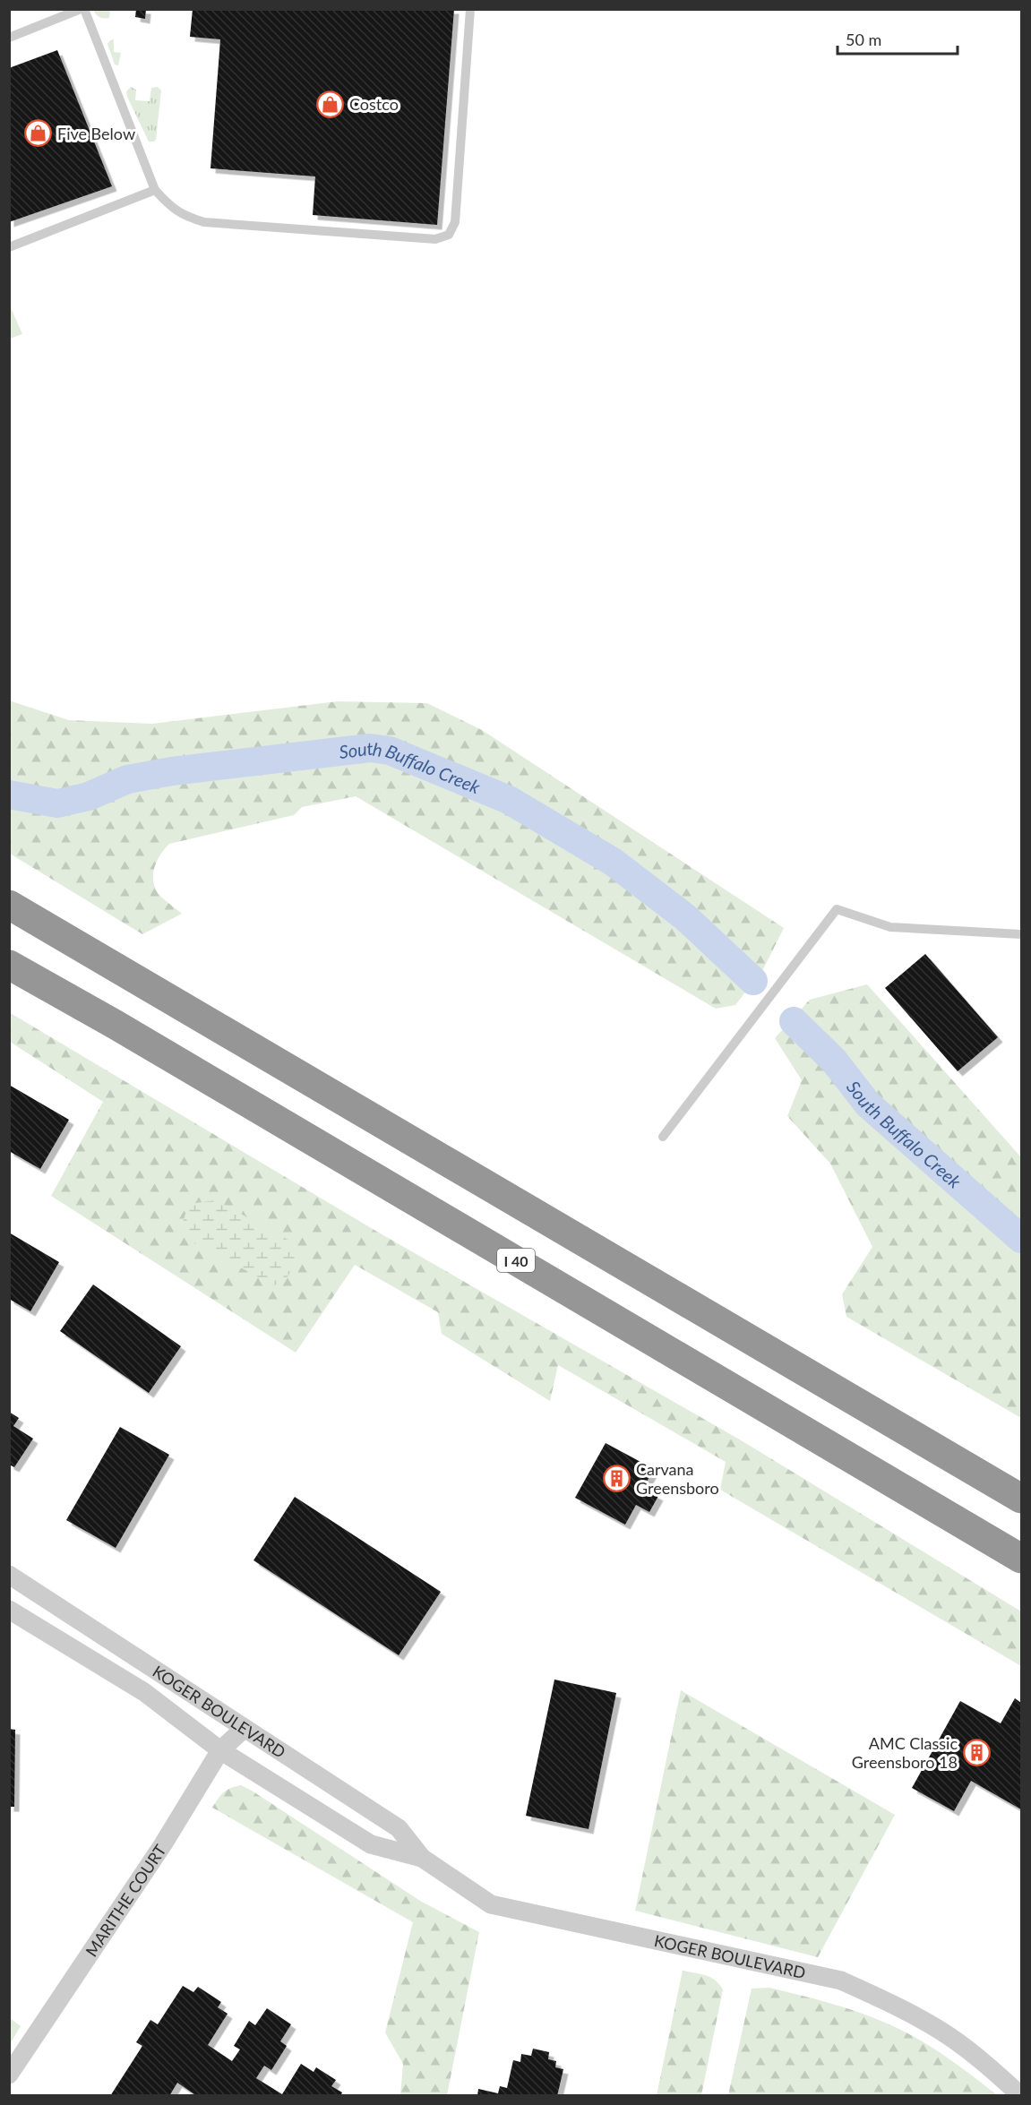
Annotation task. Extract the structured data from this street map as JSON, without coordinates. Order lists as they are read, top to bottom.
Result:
{
  "streets": {
    "highway": ["I 40"],
    "street": ["KOGER BOULEVARD", "MARITHE COURT"]
  },
  "crossings": [
    ["KOGER BOULEVARD", "MARITHE COURT"]
  ],
  "water": ["South Buffalo Creek"],
  "places": {
    "shop": ["Costco", "Five Below"],
    "building": ["Carvana Greensboro", "AMC Classic Greensboro 18"]
  },
  "scale_bar": "50 m"
}
